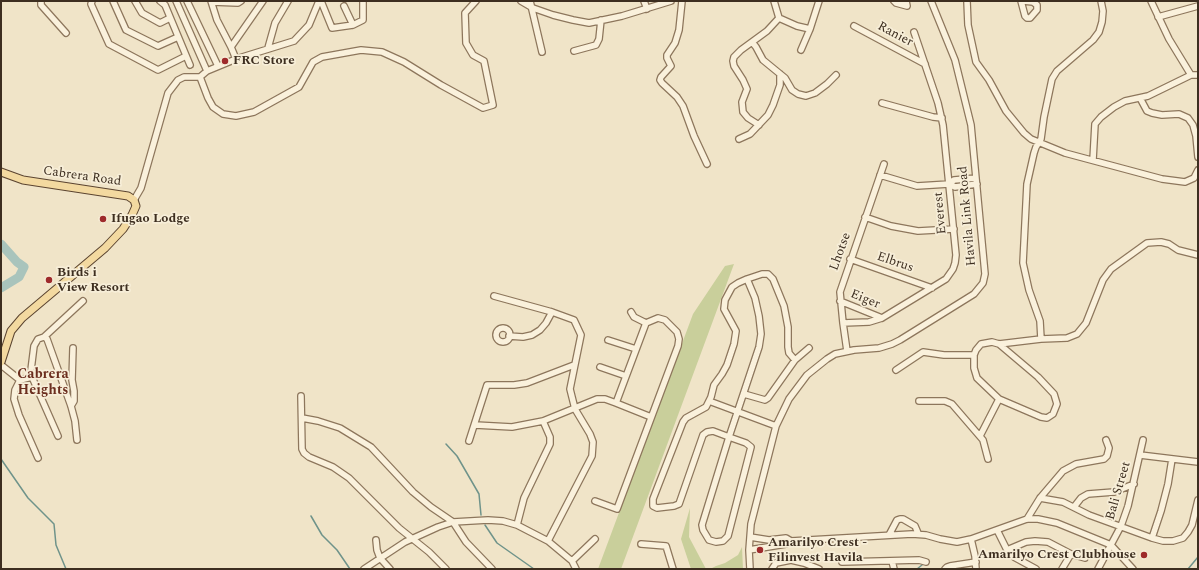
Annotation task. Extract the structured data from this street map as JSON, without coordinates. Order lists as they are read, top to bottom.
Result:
{
  "streets": {
    "main road": ["Cabrera Road"],
    "street": [
      "Ranier",
      "Everest",
      "Havila Link Road",
      "Lhotse",
      "Elbrus",
      "Eiger",
      "Bali Street"
    ]
  },
  "crossings": [
    ["Ranier", "Everest"],
    ["Everest", "Lhotse"],
    ["Everest", "Elbrus"],
    ["Everest", "Eiger"],
    ["Havila Link Road", "Lhotse"],
    ["Lhotse", "Elbrus"],
    ["Lhotse", "Eiger"]
  ],
  "districts": ["Cabrera Heights"],
  "places": [
    "FRC Store",
    "Ifugao Lodge",
    "Birds i View Resort",
    "Amarilyo Crest - Filinvest Havila",
    "Amarilyo Crest Clubhouse"
  ]
}
